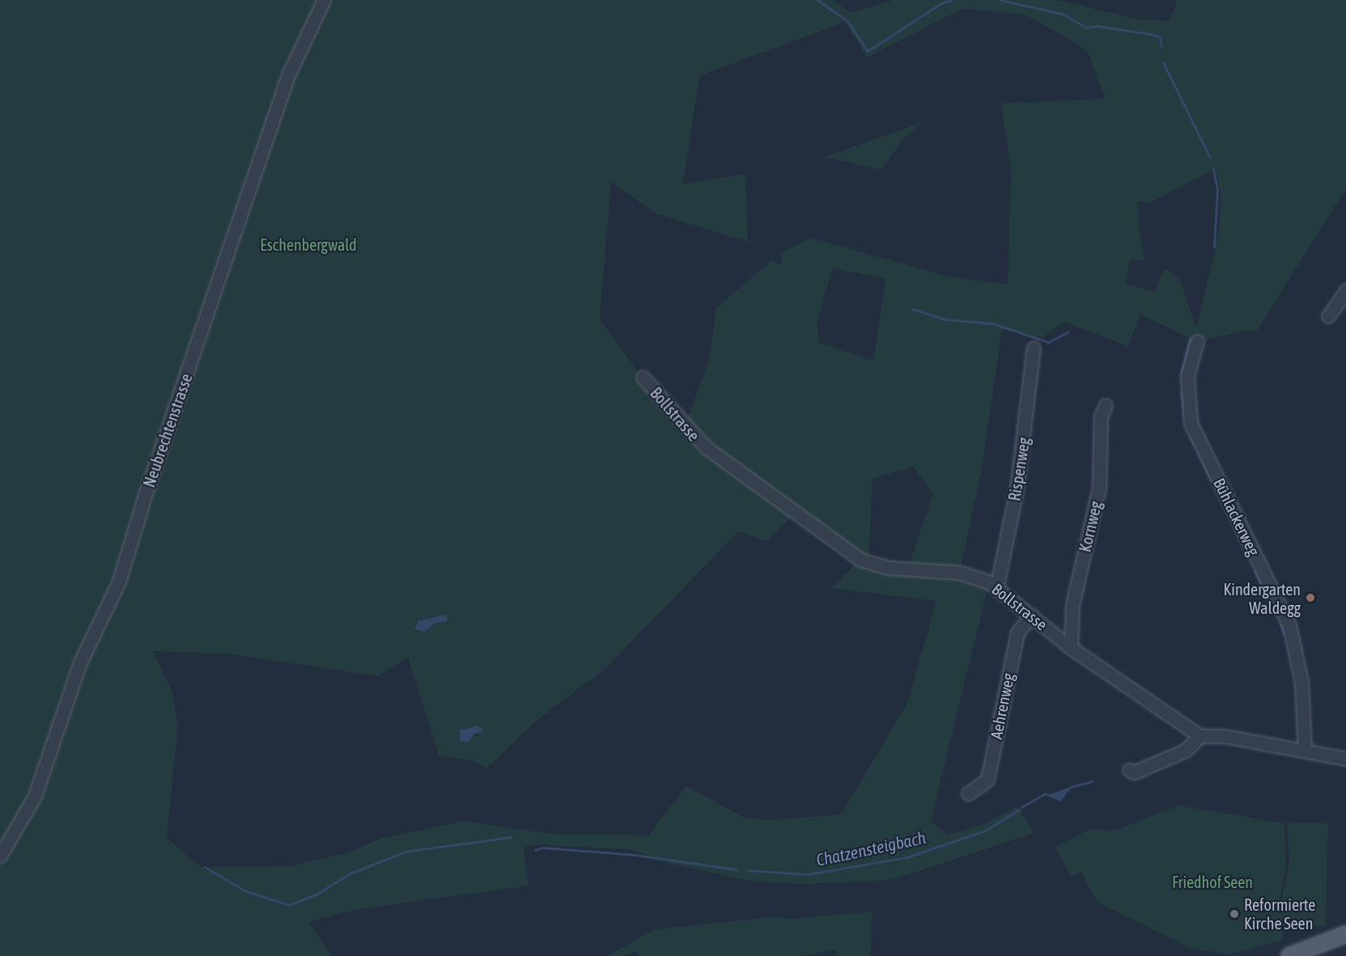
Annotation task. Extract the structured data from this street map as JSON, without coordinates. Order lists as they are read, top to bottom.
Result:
{
  "streets": {
    "street": [
      "Bollstrasse",
      "Neubrechtenstrasse",
      "Rispenweg",
      "Bühlackerweg",
      "Kornweg",
      "Aehrenweg"
    ]
  },
  "crossings": [
    ["Bollstrasse", "Rispenweg"],
    ["Bollstrasse", "Kornweg"],
    ["Bollstrasse", "Aehrenweg"]
  ],
  "water": ["Chatzensteigbach"],
  "parks": ["Eschenbergwald", "Friedhof Seen"],
  "places": ["Kindergarten Waldegg", "Reformierte Kirche Seen"]
}
